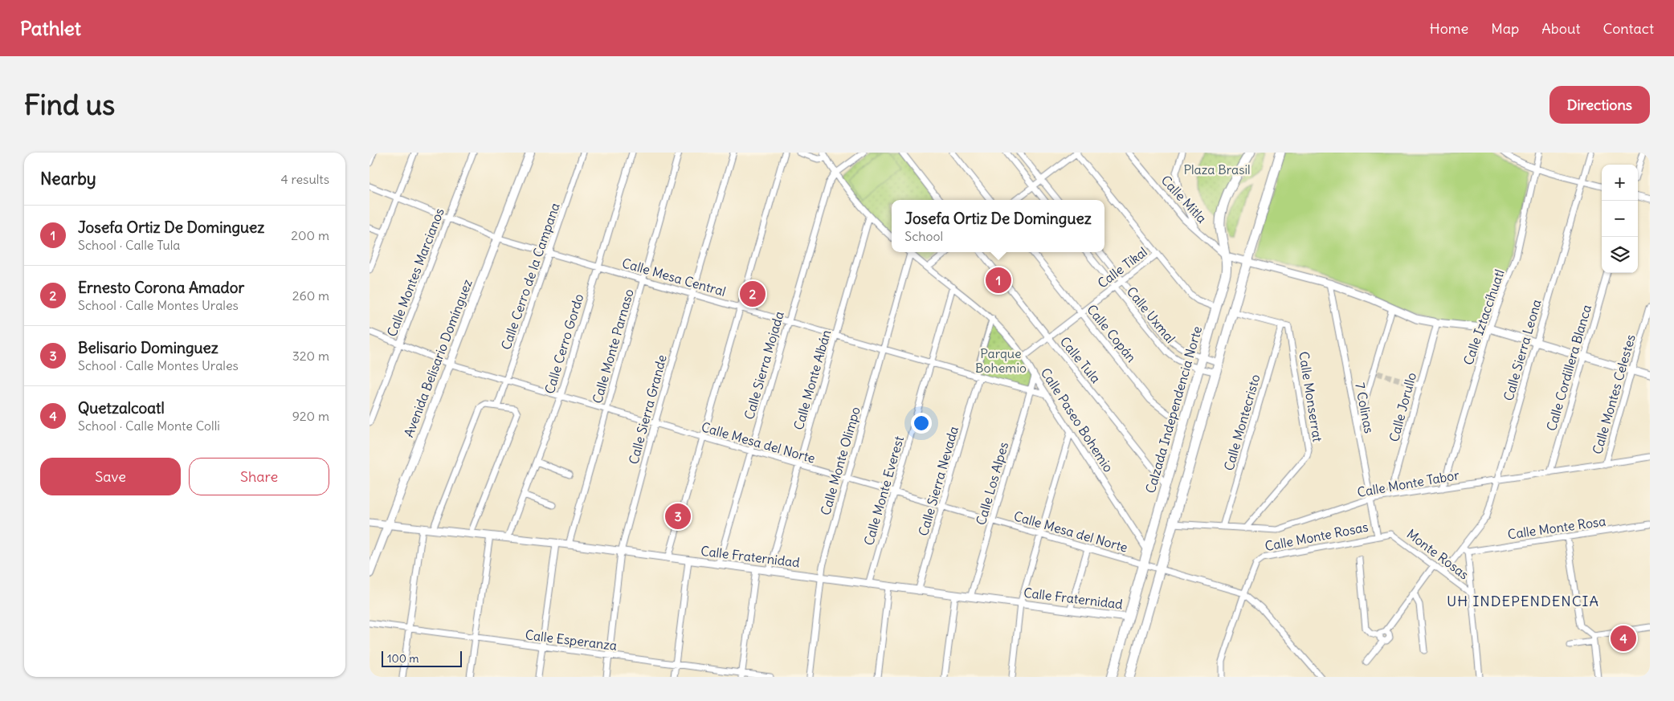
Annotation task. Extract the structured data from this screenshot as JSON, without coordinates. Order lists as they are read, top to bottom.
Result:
{
  "streets": {
    "main road": ["Avenida Belisario Domínguez", "Calzada Independencia Norte"],
    "street": [
      "Calle Mitla",
      "Calle Tikal",
      "Calle Montes Marcianos",
      "Calle Cerro de la Campana",
      "Calle Mesa Central",
      "Calle Uxmal",
      "Calle Iztaccíhuatl",
      "Calle Copán",
      "Calle Cerro Gordo",
      "Calle Monte Parnaso",
      "Calle Sierra Leona",
      "Calle Tula",
      "Calle Sierra Mojada",
      "Calle Cordillera Blanca",
      "Calle Monte Albán",
      "Calle Montes Celestes",
      "Calle Monserrat",
      "Calle Jorullo",
      "7 Colinas",
      "Calle Sierra Grande",
      "Calle Paseo Bohemio",
      "Calle Montecristo",
      "Calle Mesa del Norte",
      "Calle Monte Olimpo",
      "Calle Sierra Nevada",
      "Calle Los Alpes",
      "Calle Monte Tabor",
      "Calle Monte Everest",
      "Calle Monte Rosa",
      "Calle Monte Rosas",
      "Monte Rosas",
      "Calle Fraternidad",
      "Calle Esperanza"
    ]
  },
  "crossings": [
    ["Calle Mitla", "Calzada Independencia Norte"],
    ["Calle Tikal", "Calle Uxmal"],
    ["Calle Tikal", "Calle Copán"],
    ["Calle Tikal", "Calle Tula"],
    ["Calle Tikal", "Calle Paseo Bohemio"],
    ["Calle Montes Marcianos", "Calle Mesa Central"],
    ["Calle Montes Marcianos", "Calle Mesa del Norte"],
    ["Calle Cerro de la Campana", "Calle Mesa Central"],
    ["Calle Cerro de la Campana", "Calle Mesa del Norte"],
    ["Calle Mesa Central", "Calle Cerro Gordo"],
    ["Calle Mesa Central", "Calle Monte Parnaso"],
    ["Calle Mesa Central", "Avenida Belisario Domínguez"],
    ["Calle Mesa Central", "Calle Sierra Mojada"],
    ["Calle Mesa Central", "Calle Monte Albán"],
    ["Calle Mesa Central", "Calle Sierra Grande"],
    ["Calle Mesa Central", "Calle Paseo Bohemio"],
    ["Calle Mesa Central", "Calle Monte Olimpo"],
    ["Calle Mesa Central", "Calle Sierra Nevada"],
    ["Calle Mesa Central", "Calle Los Alpes"],
    ["Calle Mesa Central", "Calle Monte Everest"],
    ["Calle Uxmal", "Calzada Independencia Norte"],
    ["Calle Iztaccíhuatl", "Calle Monte Tabor"],
    ["Calle Copán", "Calzada Independencia Norte"],
    ["Calle Cerro Gordo", "Calle Mesa del Norte"],
    ["Calle Cerro Gordo", "Calle Fraternidad"],
    ["Calle Monte Parnaso", "Calle Mesa del Norte"],
    ["Calle Monte Parnaso", "Calle Fraternidad"],
    ["Calle Sierra Leona", "Calle Monte Tabor"],
    ["Calle Sierra Leona", "Calle Monte Rosa"],
    ["Calle Sierra Leona", "Monte Rosas"],
    ["Avenida Belisario Domínguez", "Calle Mesa del Norte"],
    ["Avenida Belisario Domínguez", "Calle Fraternidad"],
    ["Calle Tula", "Calzada Independencia Norte"],
    ["Calle Sierra Mojada", "Calle Mesa del Norte"],
    ["Calle Sierra Mojada", "Calle Fraternidad"],
    ["Calle Cordillera Blanca", "Calle Monte Tabor"],
    ["Calle Monte Albán", "Calle Mesa del Norte"],
    ["Calle Monte Albán", "Calle Fraternidad"],
    ["Calle Montes Celestes", "Calle Monte Tabor"],
    ["Calle Monserrat", "Calle Montecristo"],
    ["Calle Monserrat", "Calle Monte Tabor"],
    ["Calle Jorullo", "Calle Monte Tabor"],
    ["7 Colinas", "Calle Monte Tabor"],
    ["7 Colinas", "Calle Monte Rosas"],
    ["Calle Sierra Grande", "Calle Mesa del Norte"],
    ["Calle Sierra Grande", "Calle Fraternidad"],
    ["Calle Sierra Grande", "Calle Esperanza"],
    ["Calzada Independencia Norte", "Calle Paseo Bohemio"],
    ["Calzada Independencia Norte", "Calle Mesa del Norte"],
    ["Calzada Independencia Norte", "Calle Fraternidad"],
    ["Calle Paseo Bohemio", "Calle Monte Olimpo"],
    ["Calle Paseo Bohemio", "Calle Sierra Nevada"],
    ["Calle Paseo Bohemio", "Calle Los Alpes"],
    ["Calle Paseo Bohemio", "Calle Monte Everest"],
    ["Calle Montecristo", "Calle Monte Tabor"],
    ["Calle Mesa del Norte", "Calle Monte Olimpo"],
    ["Calle Mesa del Norte", "Calle Sierra Nevada"],
    ["Calle Mesa del Norte", "Calle Los Alpes"],
    ["Calle Mesa del Norte", "Calle Monte Everest"],
    ["Calle Mesa del Norte", "Calle Monte Rosas"],
    ["Calle Monte Olimpo", "Calle Fraternidad"],
    ["Calle Sierra Nevada", "Calle Fraternidad"],
    ["Calle Los Alpes", "Calle Fraternidad"],
    ["Calle Monte Everest", "Calle Fraternidad"],
    ["Calle Monte Rosas", "Monte Rosas"]
  ],
  "districts": ["UH INDEPENDENCIA"],
  "parks": ["Plaza Brasil", "Parque Bohemio"],
  "scale_bar": "100 m",
  "page": {
    "header": "Pathlet",
    "nav": [
      "Home",
      "Map",
      "About",
      "Contact"
    ],
    "buttons": [
      "Directions",
      ["Save", "Share"]
    ],
    "title": "Find us",
    "heading": ["Nearby", "4 results"],
    "map_buttons": ["+", "−"],
    "popup": ["Josefa Ortiz De Dominguez", "School"],
    "list": [
      {
        "mark": "1",
        "name": "Josefa Ortiz De Dominguez",
        "note": "School · Calle Tula",
        "value": "200 m"
      },
      {
        "mark": "2",
        "name": "Ernesto Corona Amador",
        "note": "School · Calle Montes Urales",
        "value": "260 m"
      },
      {
        "mark": "3",
        "name": "Belisario Dominguez",
        "note": "School · Calle Montes Urales",
        "value": "320 m"
      },
      {
        "mark": "4",
        "name": "Quetzalcoatl",
        "note": "School · Calle Monte Colli",
        "value": "920 m"
      }
    ],
    "pins": [
      "1",
      "2",
      "3",
      "4"
    ],
    "scale": "100 m"
  }
}
